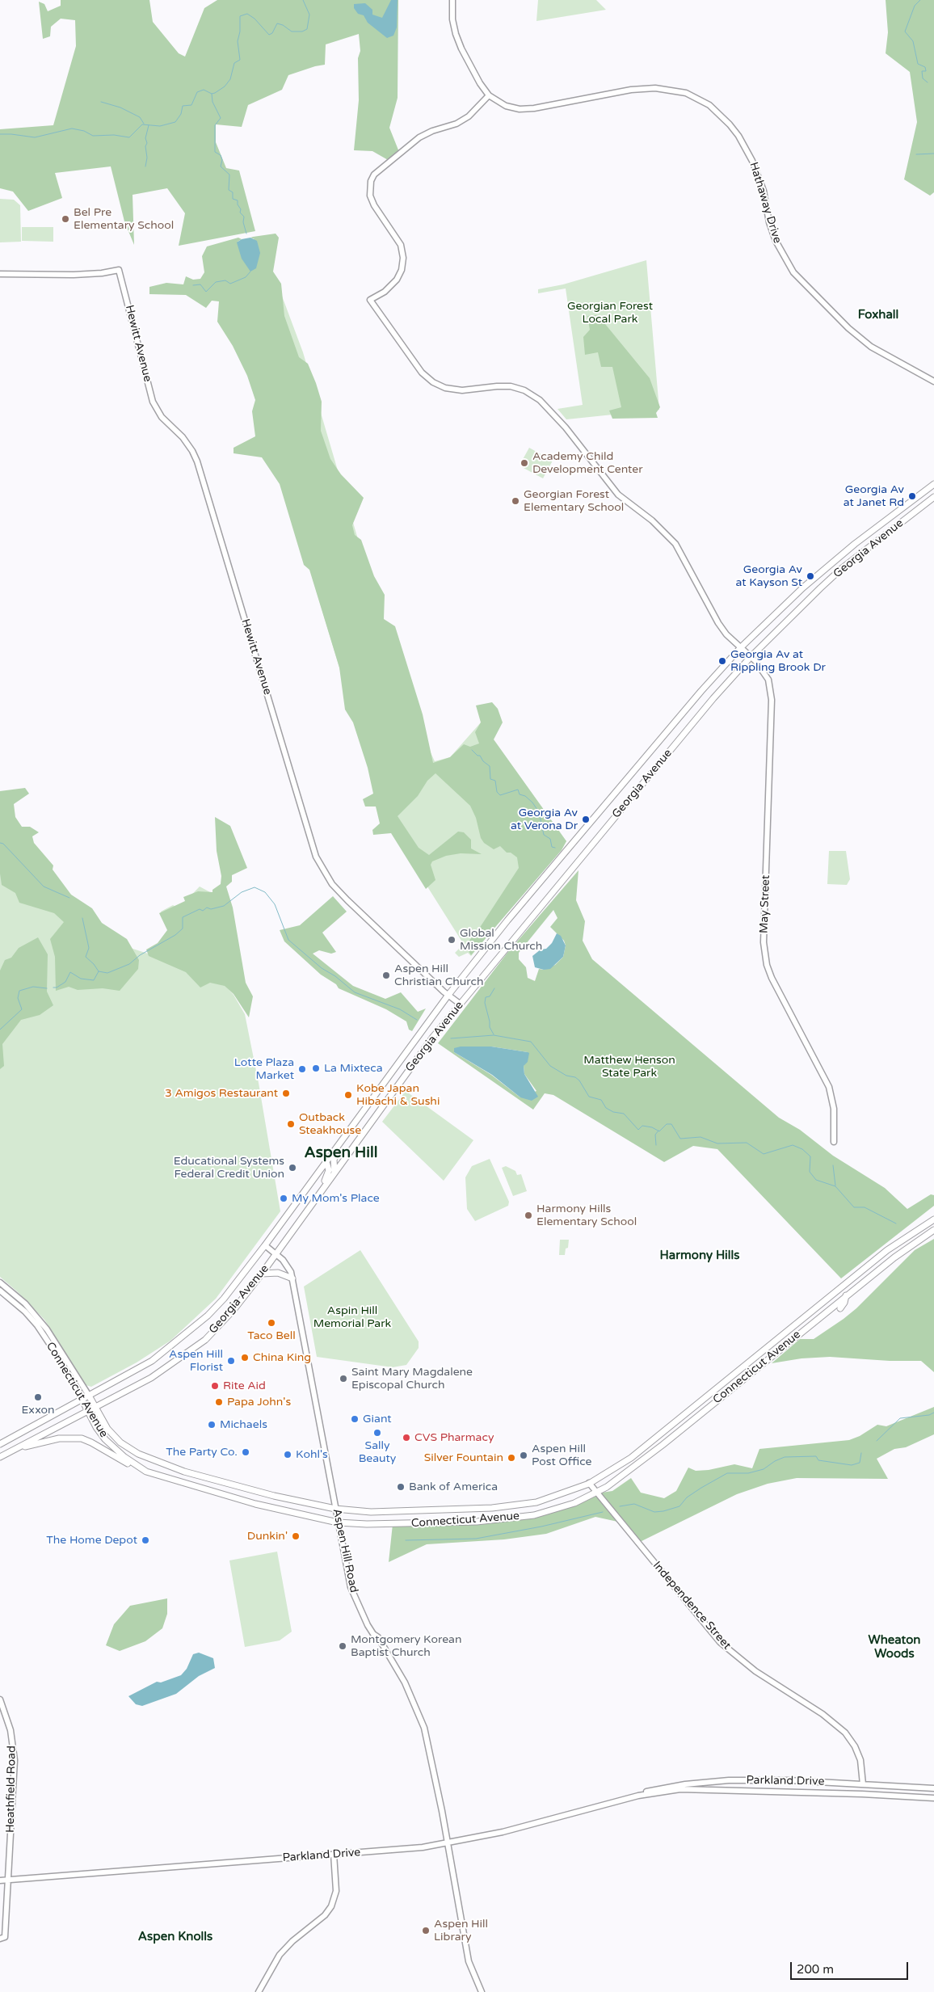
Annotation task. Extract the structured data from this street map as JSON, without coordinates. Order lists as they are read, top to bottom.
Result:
{
  "streets": {
    "main road": ["Georgia Avenue", "Connecticut Avenue"],
    "street": [
      "Hathaway Drive",
      "Hewitt Avenue",
      "May Street",
      "Aspen Hill Road",
      "Independence Street",
      "Parkland Drive",
      "Heathfield Road"
    ]
  },
  "crossings": [
    ["Hathaway Drive", "May Street"],
    ["Hewitt Avenue", "Georgia Avenue"],
    ["Georgia Avenue", "May Street"],
    ["Georgia Avenue", "Connecticut Avenue"],
    ["Georgia Avenue", "Aspen Hill Road"],
    ["Connecticut Avenue", "Aspen Hill Road"],
    ["Connecticut Avenue", "Independence Street"],
    ["Aspen Hill Road", "Parkland Drive"],
    ["Independence Street", "Parkland Drive"],
    ["Parkland Drive", "Heathfield Road"]
  ],
  "districts": [
    "Foxhall",
    "Aspen Hill",
    "Harmony Hills",
    "Wheaton Woods",
    "Aspen Knolls"
  ],
  "parks": ["Georgian Forest Local Park", "Matthew Henson State Park", "Aspin Hill Memorial Park"],
  "places": [
    "Bel Pre Elementary School",
    "Academy Child Development Center",
    "Georgia Av at Janet Rd",
    "Georgian Forest Elementary School",
    "Georgia Av at Kayson St",
    "Georgia Av at Rippling Brook Dr",
    "Georgia Av at Verona Dr",
    "Global Mission Church",
    "Aspen Hill Christian Church",
    "La Mixteca",
    "Lotte Plaza Market",
    "3 Amigos Restaurant",
    "Kobe Japan Hibachi & Sushi",
    "Outback Steakhouse",
    "Educational Systems Federal Credit Union",
    "My Mom's Place",
    "Harmony Hills Elementary School",
    "Taco Bell",
    "China King",
    "Aspen Hill Florist",
    "Saint Mary Magdalene Episcopal Church",
    "Rite Aid",
    "Exxon",
    "Papa John's",
    "Giant",
    "Michaels",
    "Sally Beauty",
    "CVS Pharmacy",
    "The Party Co.",
    "Kohl's",
    "Aspen Hill Post Office",
    "Silver Fountain",
    "Bank of America",
    "Dunkin'",
    "The Home Depot",
    "Montgomery Korean Baptist Church",
    "Aspen Hill Library"
  ],
  "scale_bar": "200 m"
}
